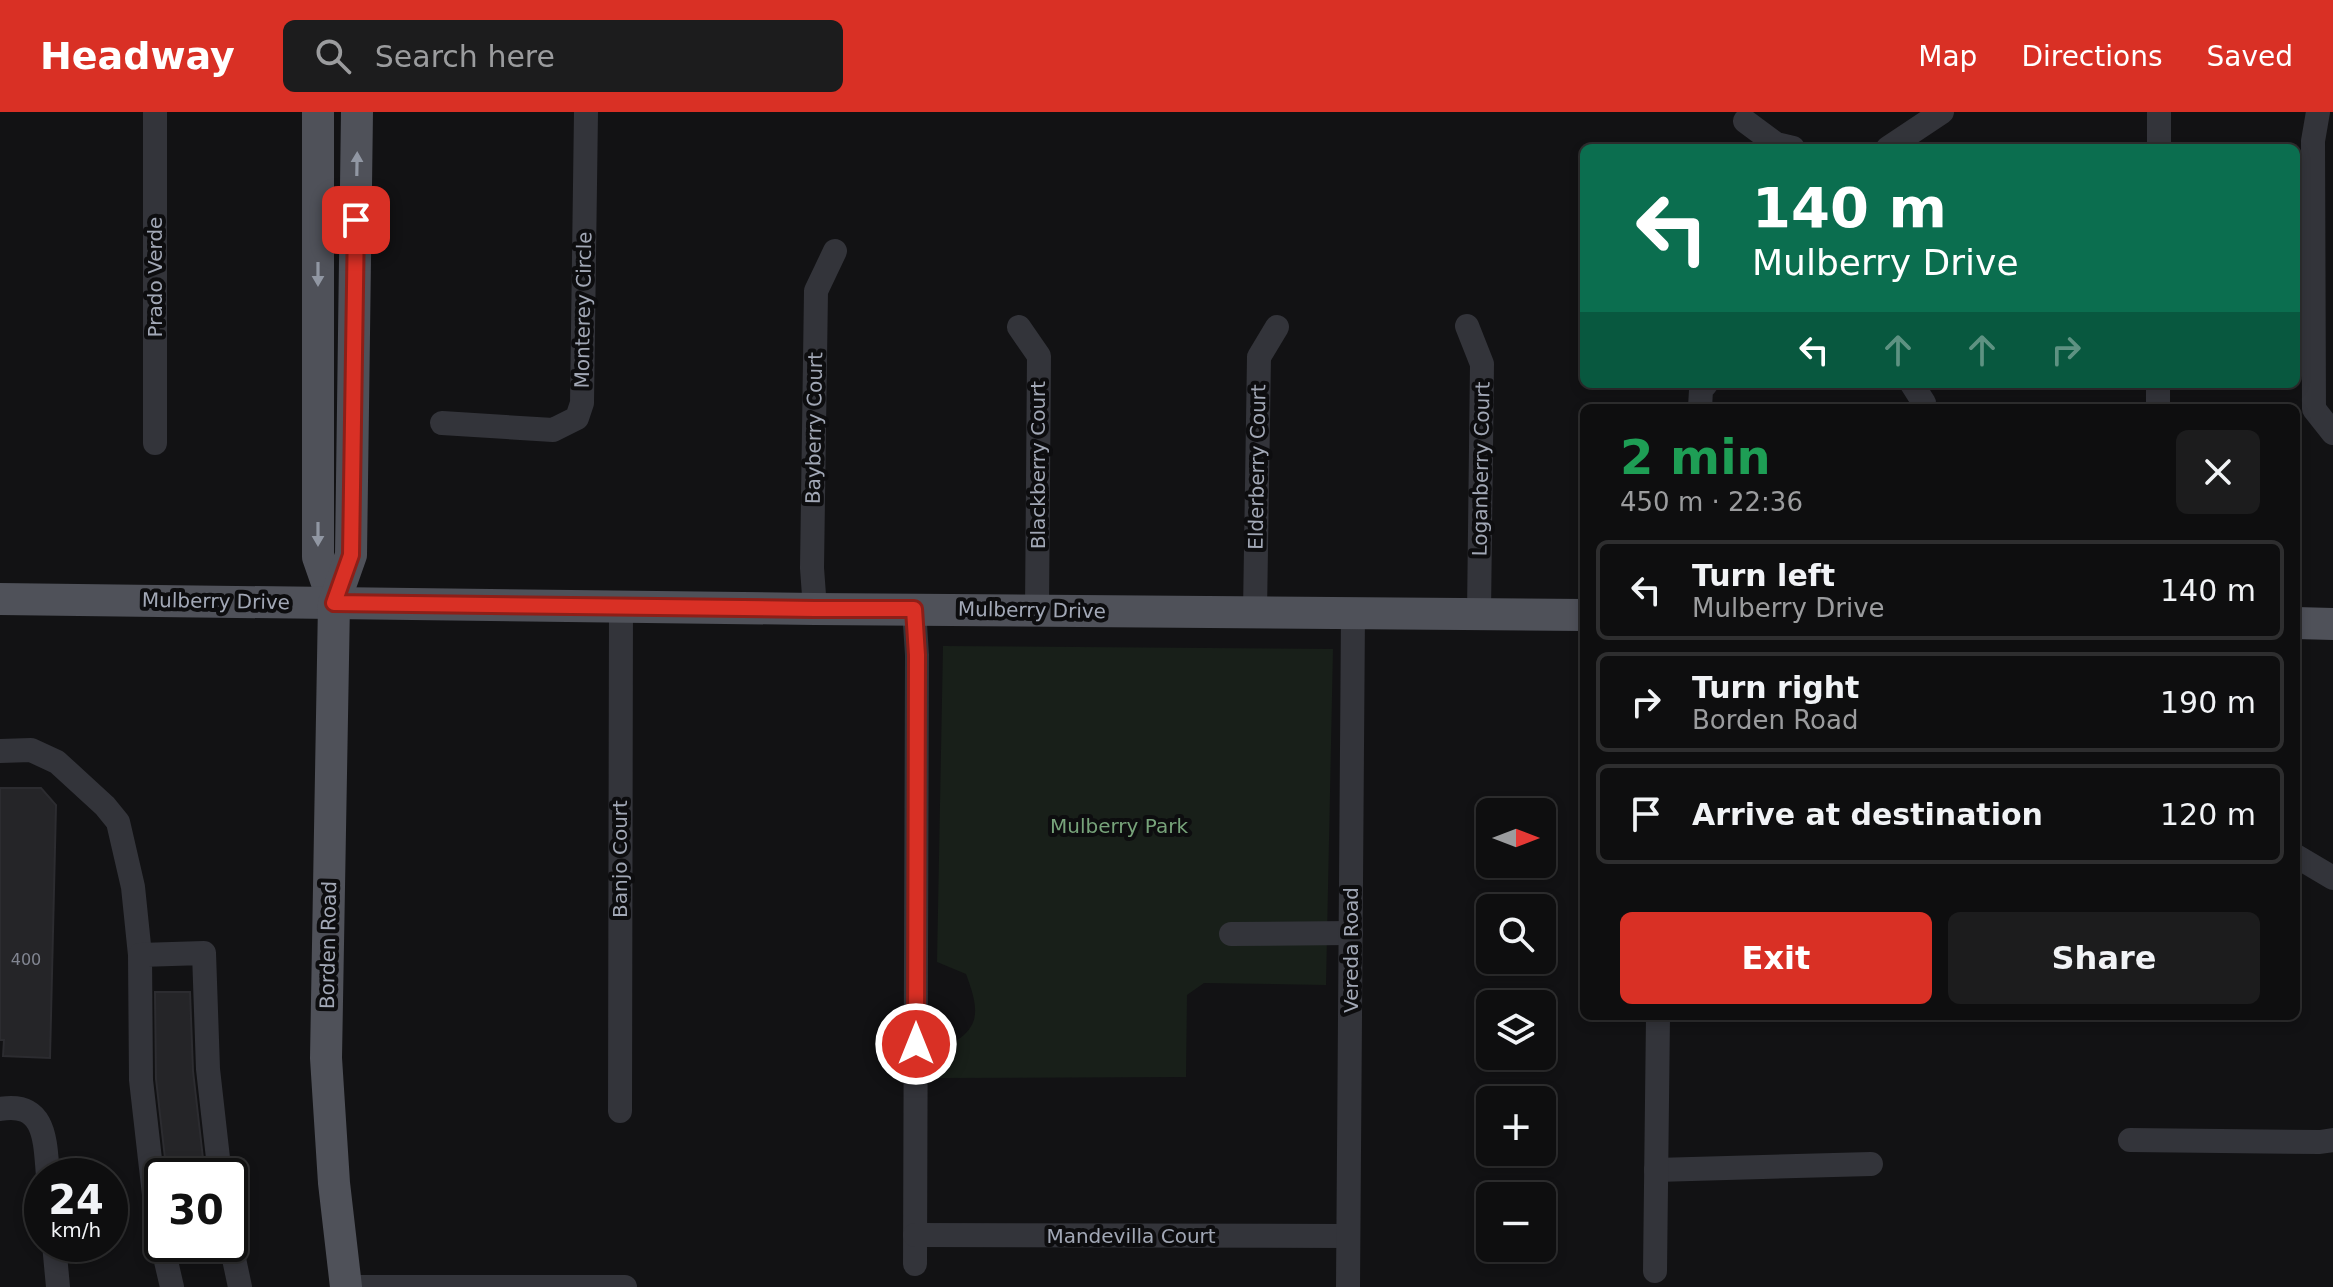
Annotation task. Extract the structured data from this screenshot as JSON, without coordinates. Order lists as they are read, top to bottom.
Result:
{
  "streets": {
    "main road": ["Mulberry Drive", "Borden Road"],
    "street": [
      "Prado Verde",
      "Monterey Circle",
      "Bayberry Court",
      "Blackberry Court",
      "Elderberry Court",
      "Loganberry Court",
      "Banjo Court",
      "Vereda Road",
      "Mandevilla Court"
    ]
  },
  "crossings": [
    ["Bayberry Court", "Mulberry Drive"],
    ["Blackberry Court", "Mulberry Drive"],
    ["Elderberry Court", "Mulberry Drive"],
    ["Loganberry Court", "Mulberry Drive"],
    ["Mulberry Drive", "Banjo Court"],
    ["Mulberry Drive", "Borden Road"],
    ["Mulberry Drive", "Vereda Road"],
    ["Vereda Road", "Mandevilla Court"]
  ],
  "parks": ["Mulberry Park"],
  "house_numbers": ["400"],
  "north": "right",
  "page": {
    "header": "Headway",
    "search": "Search here",
    "nav": ["Map", "Directions", "Saved"],
    "turn": ["140 m", "Mulberry Drive"],
    "heading": ["2 min", "450 m · 22:36"],
    "list": [
      {
        "name": "Turn left",
        "note": "Mulberry Drive",
        "value": "140 m"
      },
      {
        "name": "Turn right",
        "note": "Borden Road",
        "value": "190 m"
      },
      {
        "name": "Arrive at destination",
        "value": "120 m"
      }
    ],
    "map_buttons": ["+", "−"],
    "buttons": ["Exit", "Share"],
    "speed": "24 km/h",
    "limit": "30"
  }
}
